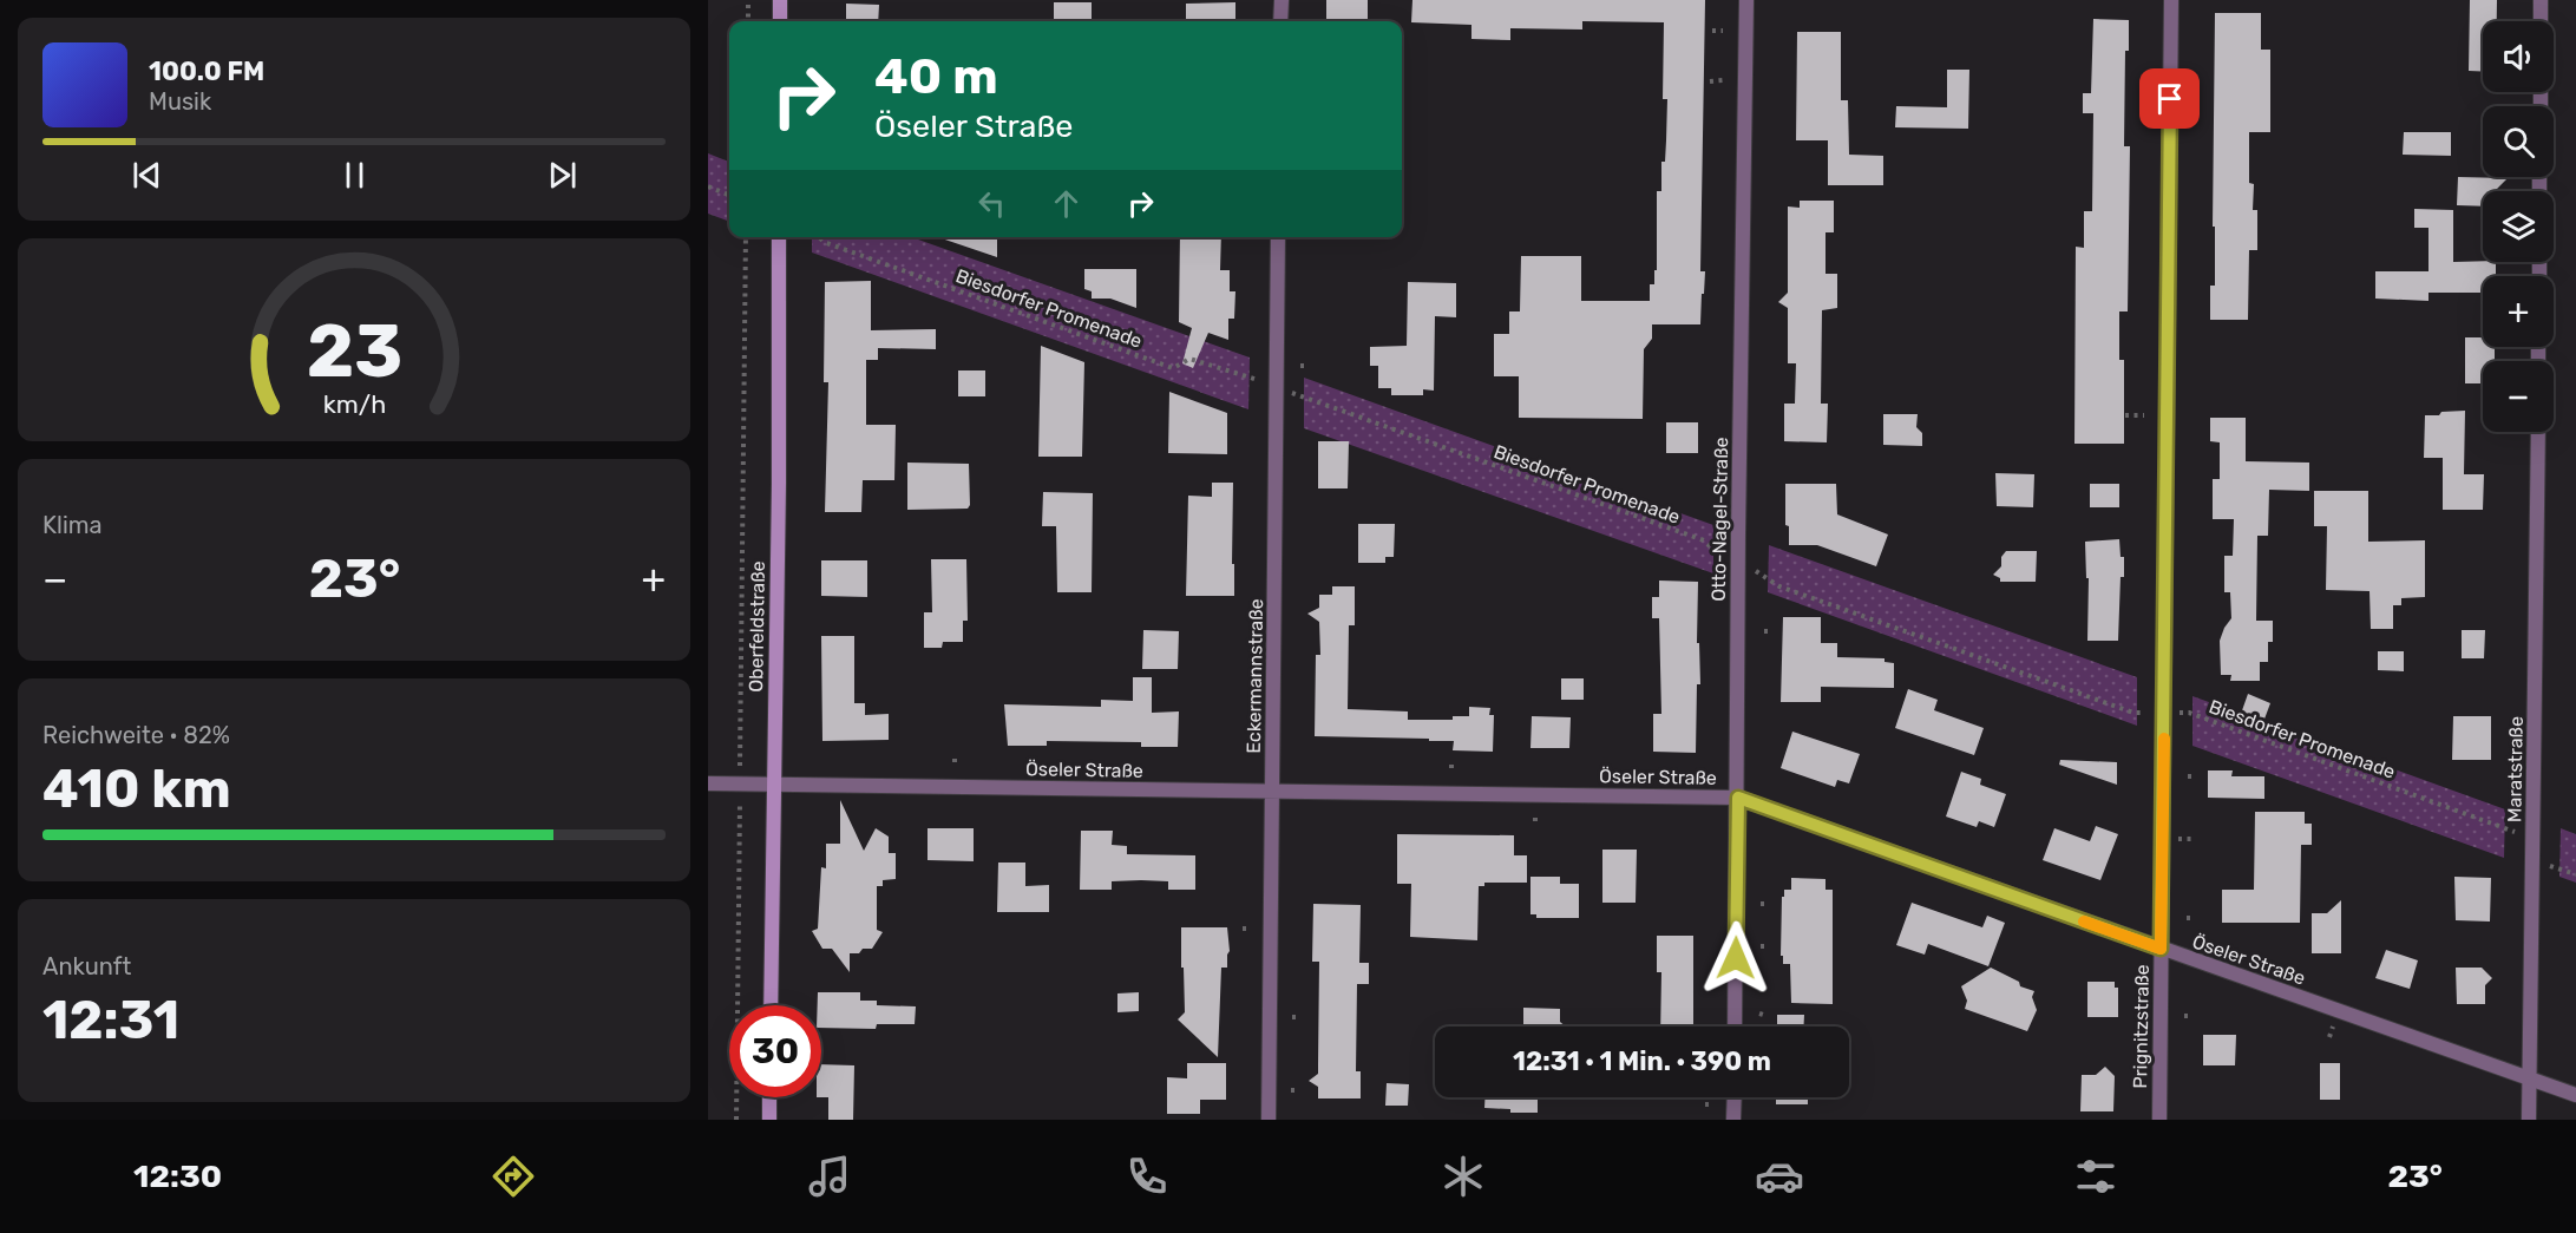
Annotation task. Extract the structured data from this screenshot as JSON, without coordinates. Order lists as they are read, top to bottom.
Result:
{
  "streets": {
    "street": [
      "Otto-Nagel-Straße",
      "Oberfeldstraße",
      "Eckermannstraße",
      "Öseler Straße",
      "Maratstraße",
      "Prignitzstraße"
    ],
    "path": ["Biesdorfer Promenade"]
  },
  "crossings": [
    ["Biesdorfer Promenade", "Otto-Nagel-Straße"],
    ["Biesdorfer Promenade", "Eckermannstraße"],
    ["Biesdorfer Promenade", "Prignitzstraße"],
    ["Otto-Nagel-Straße", "Öseler Straße"],
    ["Oberfeldstraße", "Öseler Straße"],
    ["Eckermannstraße", "Öseler Straße"],
    ["Öseler Straße", "Maratstraße"],
    ["Öseler Straße", "Prignitzstraße"]
  ],
  "page": {
    "map_buttons": ["+", "−"],
    "turn": ["40 m", "Öseler Straße"],
    "song": ["100.0 FM", "Musik"],
    "tile": [
      "Klima",
      ["Reichweite · 82%", "410 km"],
      ["Ankunft", "12:31"]
    ],
    "heat": ["−", "23°", "+"],
    "limit": "30",
    "trip": "12:31 · 1 Min. · 390 m",
    "tabs": ["12:30", "23°"],
    "gauge": ["23", "km/h"]
  }
}
